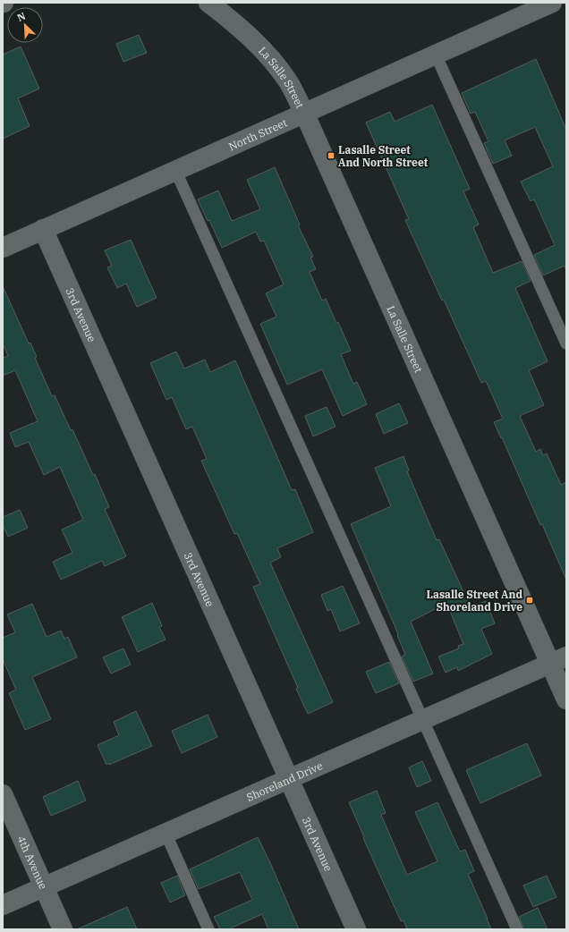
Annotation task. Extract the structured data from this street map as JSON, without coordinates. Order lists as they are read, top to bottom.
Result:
{
  "streets": {
    "street": [
      "La Salle Street",
      "North Street",
      "3rd Avenue",
      "Shoreland Drive",
      "4th Avenue"
    ]
  },
  "crossings": [
    ["La Salle Street", "North Street"],
    ["La Salle Street", "Shoreland Drive"],
    ["North Street", "3rd Avenue"],
    ["3rd Avenue", "Shoreland Drive"],
    ["Shoreland Drive", "4th Avenue"]
  ],
  "places": {
    "transit": ["Lasalle Street And North Street", "Lasalle Street And Shoreland Drive"]
  },
  "north": "top left"
}
